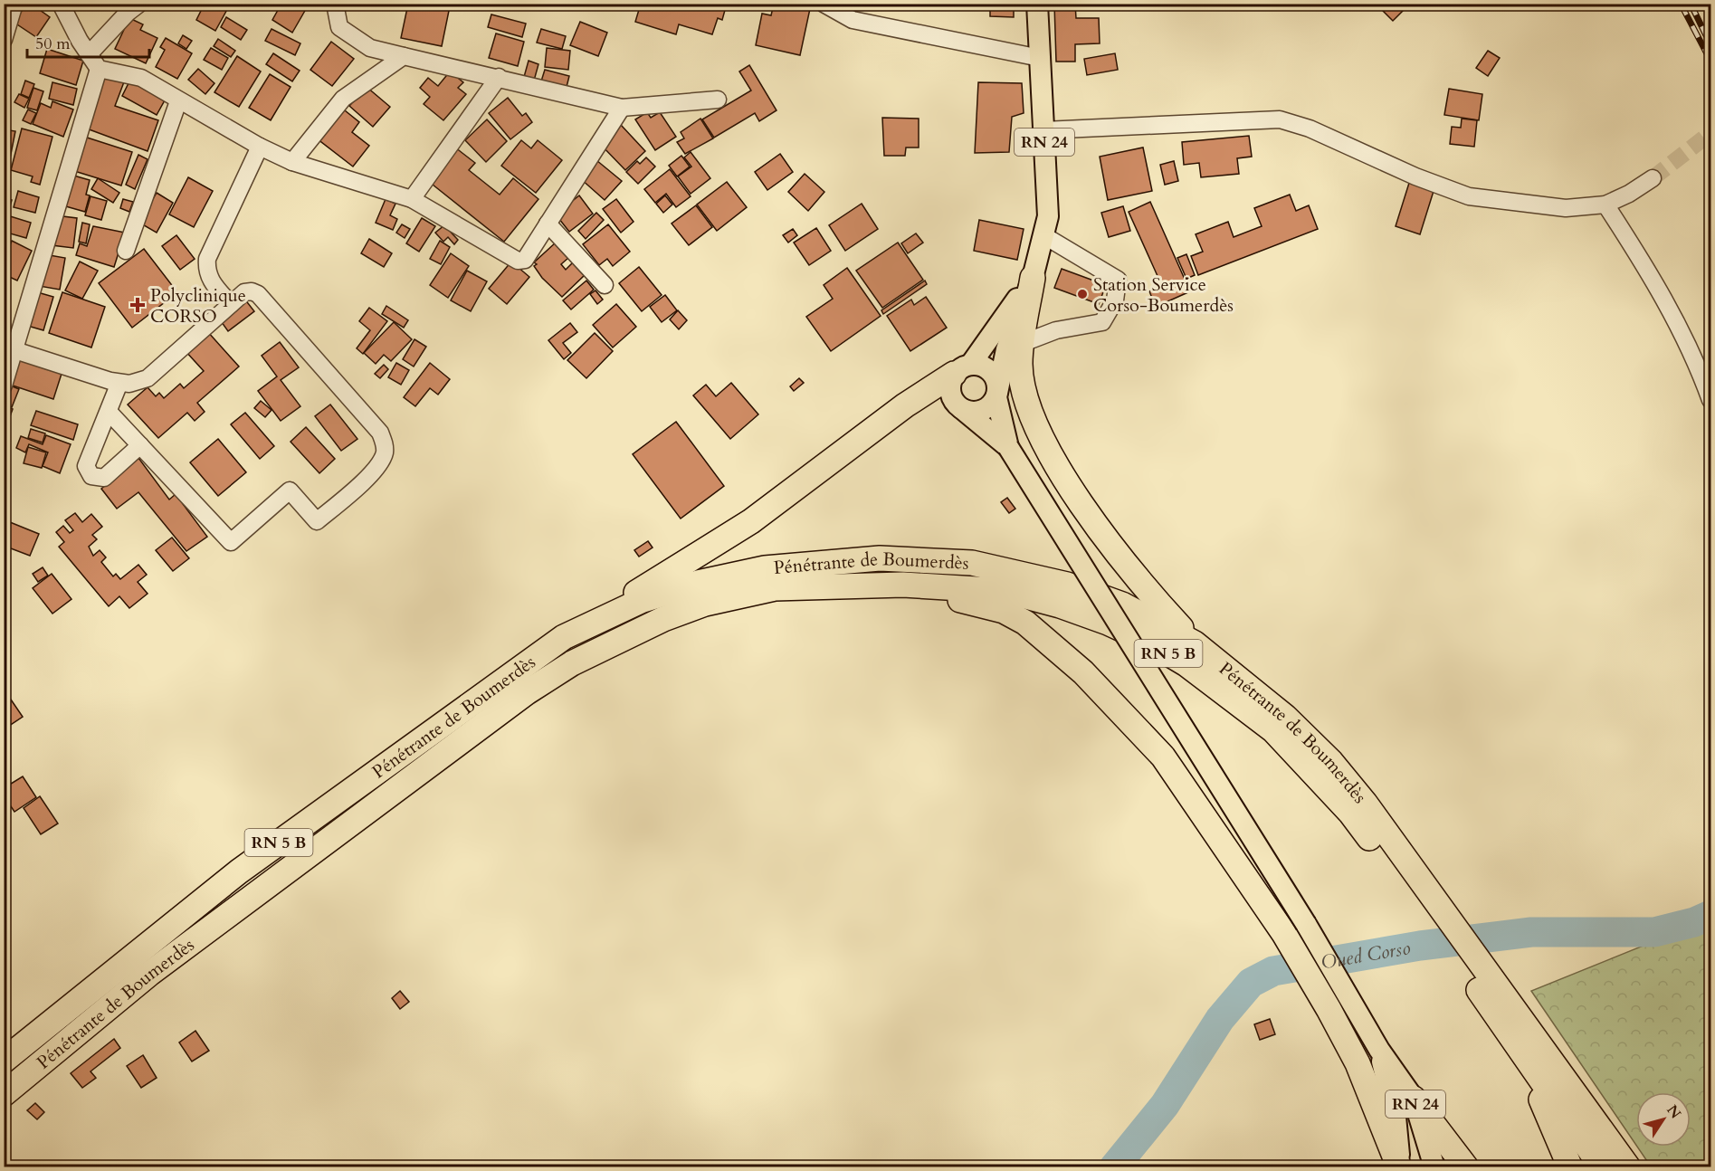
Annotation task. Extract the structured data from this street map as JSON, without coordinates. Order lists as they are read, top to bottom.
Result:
{
  "streets": {
    "highway": ["RN 24", "Pénétrante de Boumerdès", "RN 5 B"]
  },
  "water": ["Oued Corso"],
  "places": {
    "other": ["Station Service Corso-Boumerdès"],
    "health": ["Polyclinique CORSO"]
  },
  "scale_bar": "50 m",
  "north": "top right"
}
